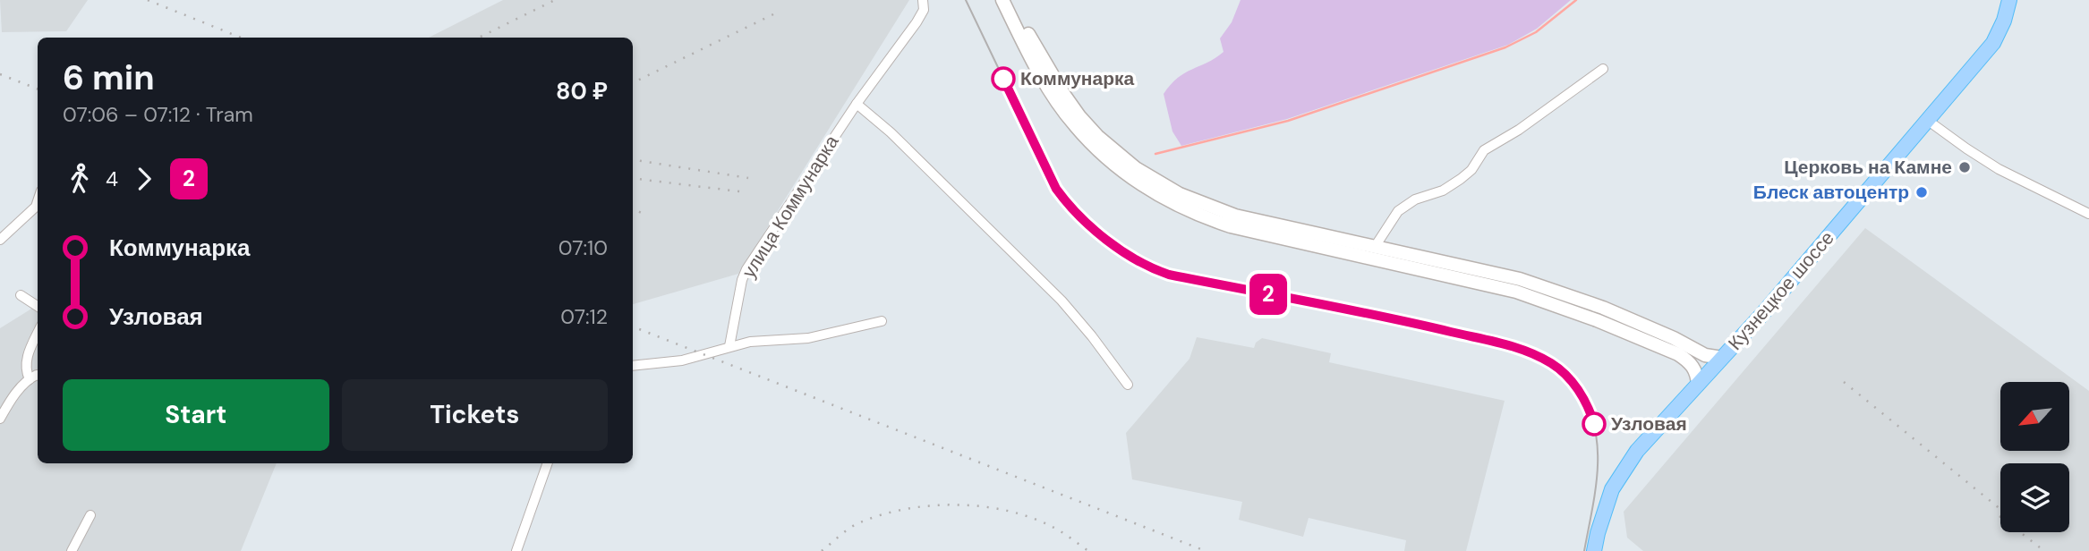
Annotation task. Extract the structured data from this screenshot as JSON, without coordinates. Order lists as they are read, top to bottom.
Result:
{
  "streets": {
    "main road": ["Кузнецкое шоссе"],
    "street": ["улица Коммунарка"]
  },
  "places": [
    "Коммунарка",
    "Церковь на Камне",
    "Блеск автоцентр",
    "Узловая"
  ],
  "lines": ["tram line 2"],
  "north": "bottom left",
  "page": {
    "on_map": "2",
    "heading": ["6 min", "07:06 – 07:12 · Tram", "80 ₽"],
    "legs": ["4", "2"],
    "list": [
      {
        "name": "Коммунарка",
        "value": "07:10"
      },
      {
        "name": "Узловая",
        "value": "07:12"
      }
    ],
    "buttons": ["Start", "Tickets"]
  }
}
